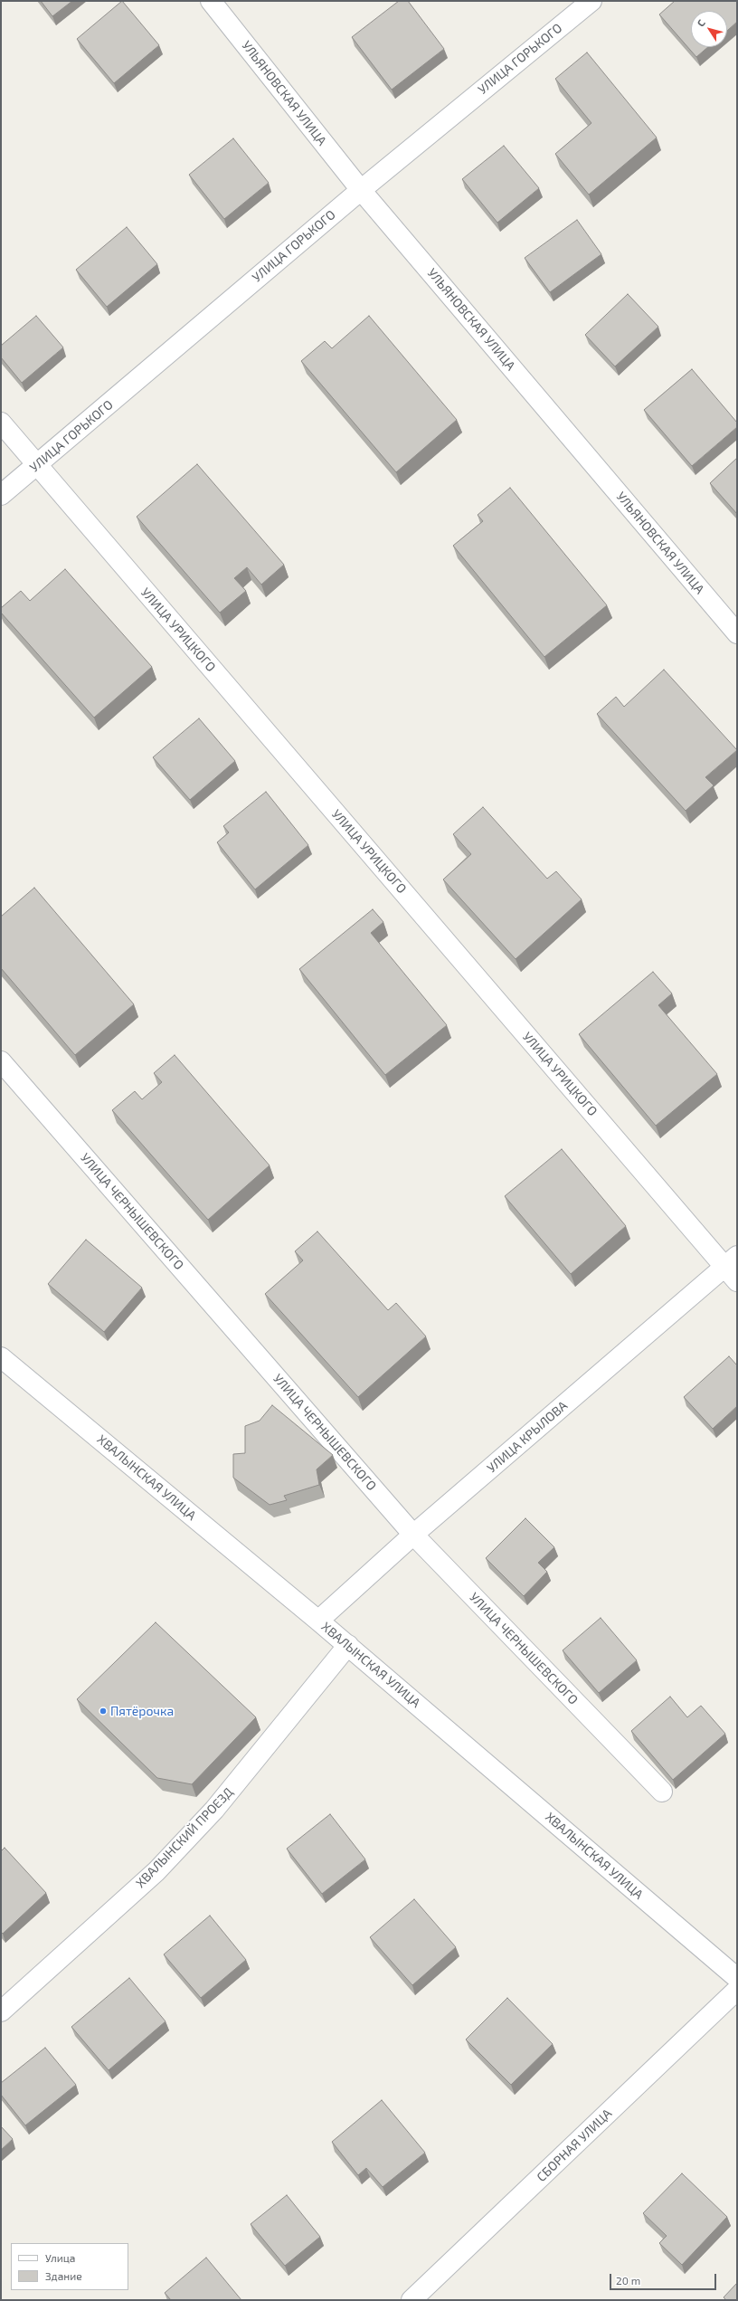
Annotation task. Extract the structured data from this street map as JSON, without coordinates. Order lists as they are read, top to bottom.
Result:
{
  "streets": {
    "street": [
      "УЛИЦА ГОРЬКОГО",
      "УЛЬЯНОВСКАЯ УЛИЦА",
      "УЛИЦА УРИЦКОГО",
      "УЛИЦА ЧЕРНЫШЕВСКОГО",
      "УЛИЦА КРЫЛОВА",
      "ХВАЛЫНСКАЯ УЛИЦА",
      "ХВАЛЫНСКИЙ ПРОЕЗД",
      "СБОРНАЯ УЛИЦА"
    ]
  },
  "crossings": [
    ["УЛИЦА ГОРЬКОГО", "УЛЬЯНОВСКАЯ УЛИЦА"],
    ["УЛИЦА ГОРЬКОГО", "УЛИЦА УРИЦКОГО"],
    ["УЛИЦА УРИЦКОГО", "УЛИЦА КРЫЛОВА"],
    ["УЛИЦА ЧЕРНЫШЕВСКОГО", "УЛИЦА КРЫЛОВА"],
    ["УЛИЦА КРЫЛОВА", "ХВАЛЫНСКАЯ УЛИЦА"],
    ["ХВАЛЫНСКАЯ УЛИЦА", "ХВАЛЫНСКИЙ ПРОЕЗД"]
  ],
  "places": ["Пятёрочка"],
  "legend": ["Улица", "Здание"],
  "scale_bar": "20 m",
  "north": "top left"
}
